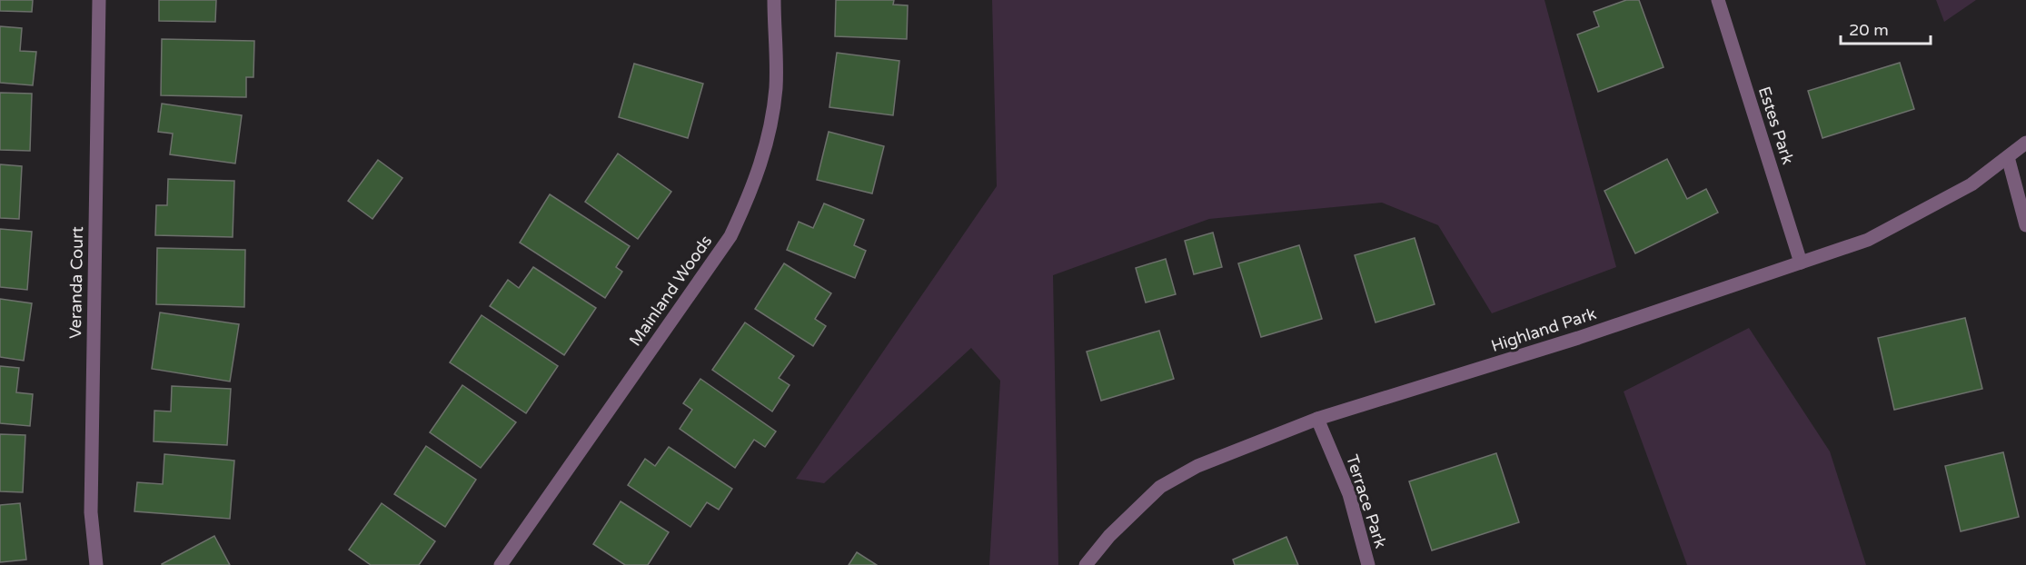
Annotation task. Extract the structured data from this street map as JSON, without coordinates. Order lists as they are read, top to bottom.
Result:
{
  "streets": {
    "street": [
      "Estes Park",
      "Veranda Court",
      "Mainland Woods",
      "Highland Park",
      "Terrace Park"
    ]
  },
  "crossings": [
    ["Estes Park", "Highland Park"],
    ["Highland Park", "Terrace Park"]
  ],
  "scale_bar": "20 m"
}
